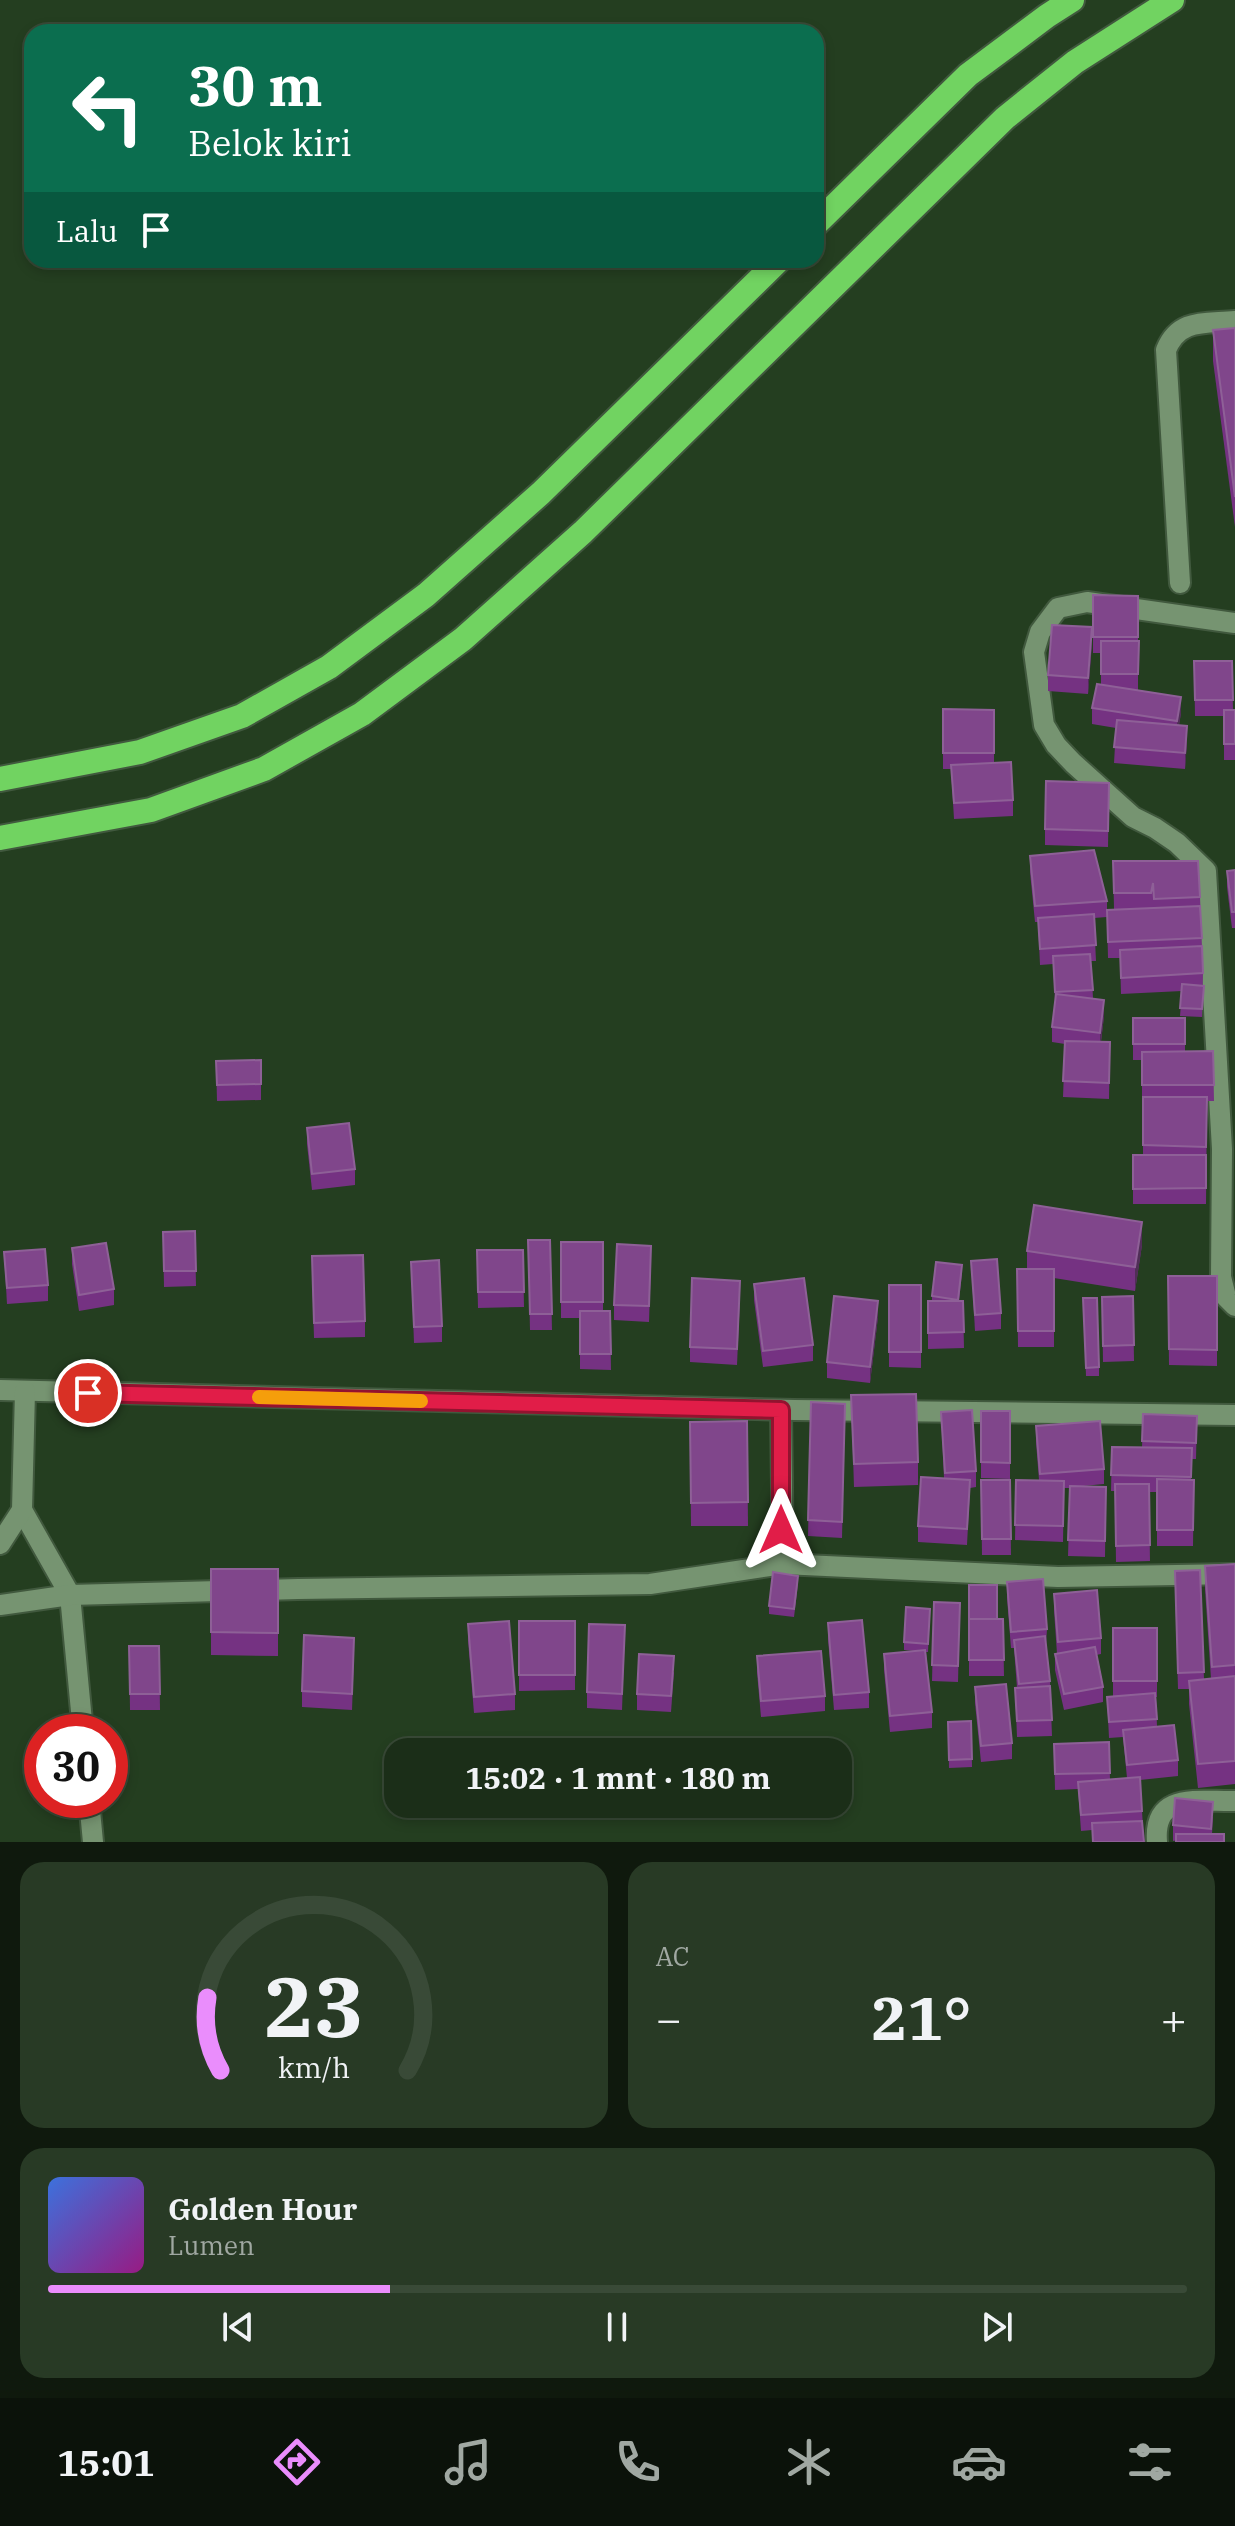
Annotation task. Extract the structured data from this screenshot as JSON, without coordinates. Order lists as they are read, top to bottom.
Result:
{
  "page": {
    "turn": ["30 m", "Belok kiri"],
    "then": "Lalu",
    "limit": "30",
    "trip": "15:02 · 1 mnt · 180 m",
    "tile": "AC",
    "heat": ["−", "21°", "+"],
    "song": ["Golden Hour", "Lumen"],
    "tabs": "15:01",
    "gauge": ["23", "km/h"]
  }
}
